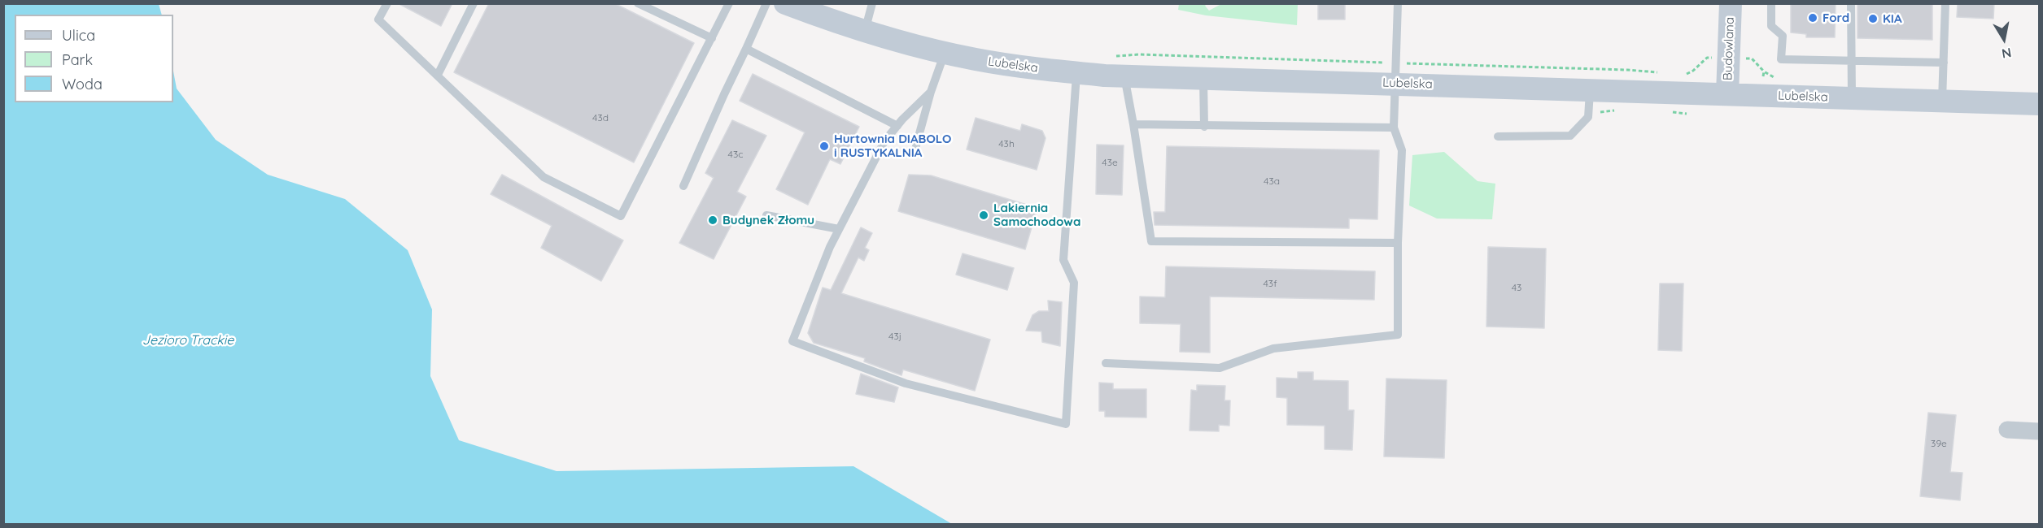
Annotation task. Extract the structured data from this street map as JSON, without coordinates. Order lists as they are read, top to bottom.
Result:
{
  "streets": {
    "street": ["Budowlana", "Lubelska"]
  },
  "crossings": [
    ["Budowlana", "Lubelska"]
  ],
  "water": ["Jezioro Trackie"],
  "places": [
    "Ford",
    "KIA",
    "Hurtownia DIABOLO i RUSTYKALNIA",
    "Lakiernia Samochodowa",
    "Budynek Złomu"
  ],
  "house_numbers": [
    "43d",
    "43h",
    "43c",
    "43e",
    "43a",
    "43f",
    "43",
    "43j",
    "39e"
  ],
  "legend": ["Ulica", "Park", "Woda"],
  "north": "bottom"
}
